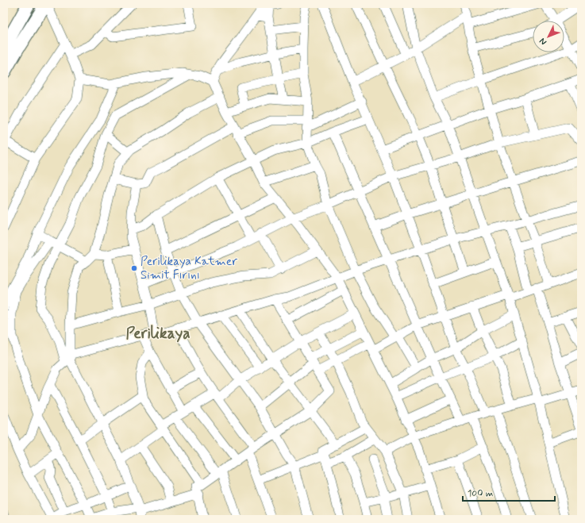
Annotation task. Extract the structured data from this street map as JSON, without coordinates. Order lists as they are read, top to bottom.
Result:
{
  "districts": ["Perilikaya"],
  "places": ["Perilikaya Katmer Simit Fırını"],
  "scale_bar": "100 m",
  "north": "bottom left"
}
